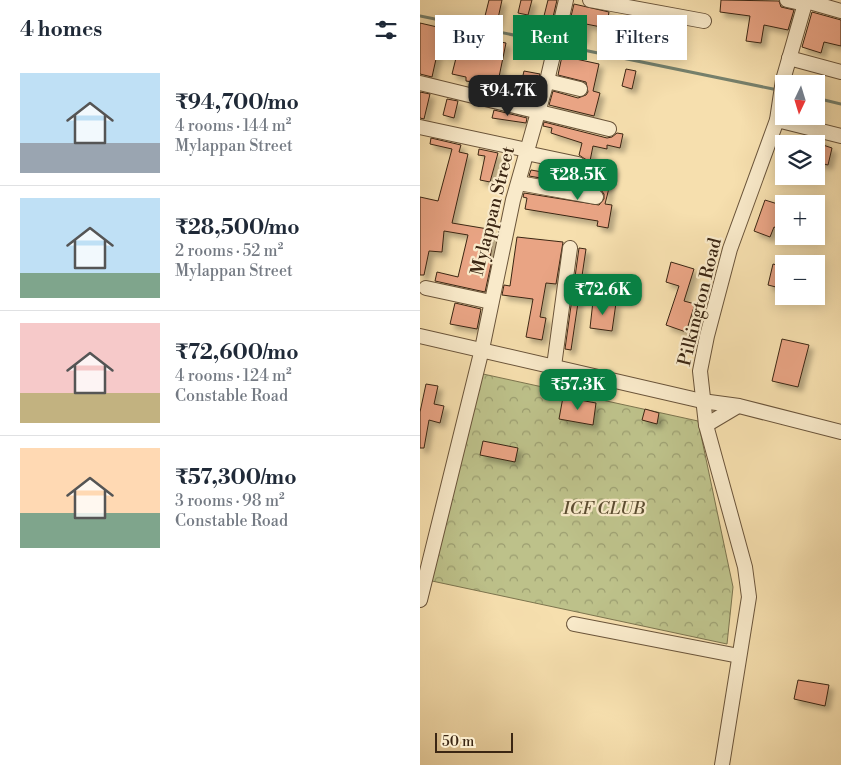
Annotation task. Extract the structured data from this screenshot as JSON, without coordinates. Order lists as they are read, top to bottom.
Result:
{
  "streets": {
    "street": ["Mylappan Street", "Pilkington Road"]
  },
  "parks": ["ICF CLUB"],
  "scale_bar": "50 m",
  "north": "bottom",
  "page": {
    "heading": "4 homes",
    "chip": ["Buy", "Rent", "Filters"],
    "list": [
      {
        "name": "₹94,700/mo",
        "note": "4 rooms · 144 m² · Mylappan Street"
      },
      {
        "name": "₹28,500/mo",
        "note": "2 rooms · 52 m² · Mylappan Street"
      },
      {
        "name": "₹72,600/mo",
        "note": "4 rooms · 124 m² · Constable Road"
      },
      {
        "name": "₹57,300/mo",
        "note": "3 rooms · 98 m² · Constable Road"
      }
    ],
    "map_buttons": ["+", "−"],
    "price": [
      "₹94.7K",
      "₹28.5K",
      "₹72.6K",
      "₹57.3K"
    ],
    "scale": "50 m"
  }
}
